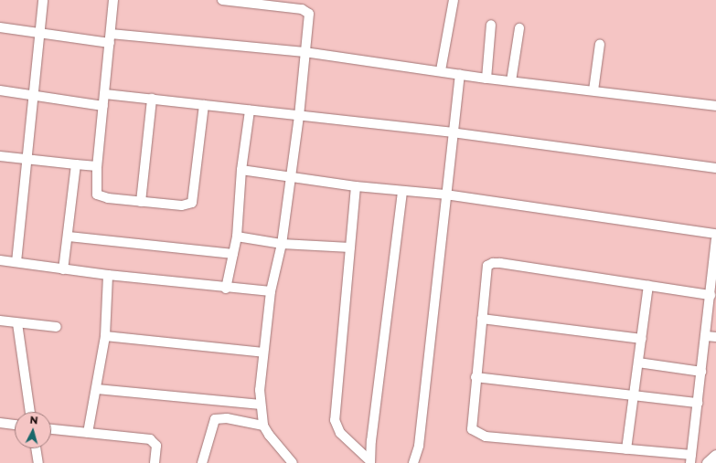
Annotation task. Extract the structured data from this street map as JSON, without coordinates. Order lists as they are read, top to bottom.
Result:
{
  "north": "top"
}
